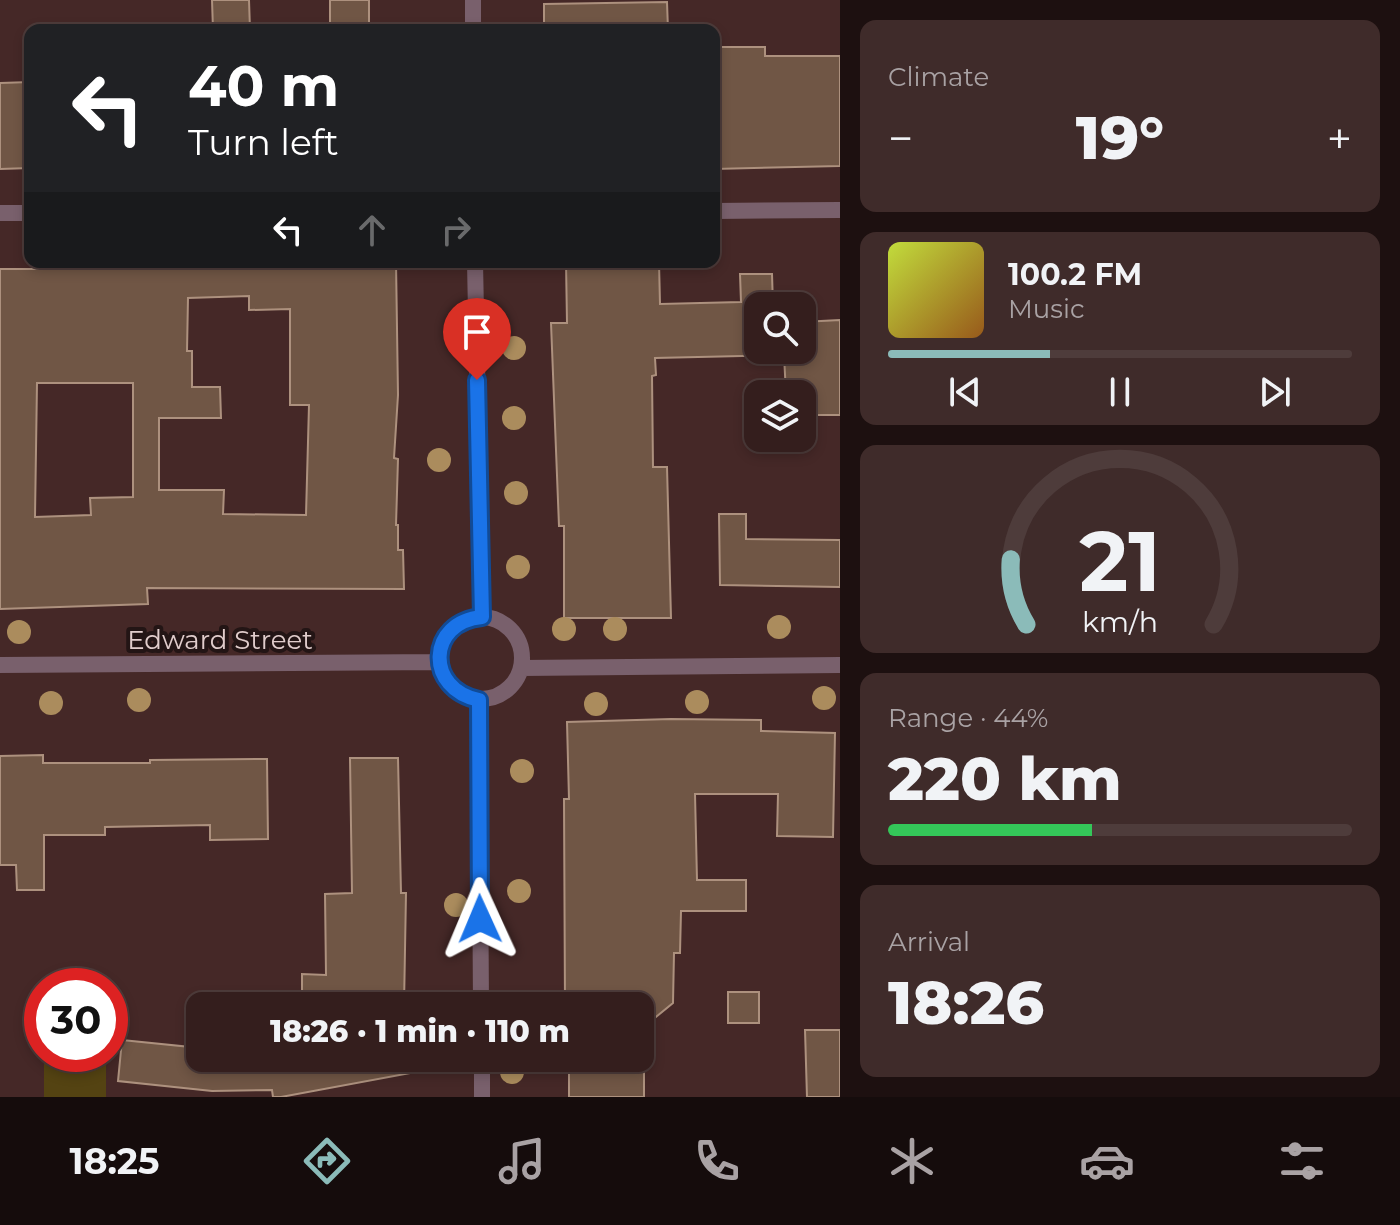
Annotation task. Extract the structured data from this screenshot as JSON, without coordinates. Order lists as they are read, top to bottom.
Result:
{
  "streets": {
    "street": ["Edward Street"]
  },
  "page": {
    "tile": [
      "Climate",
      ["Range · 44%", "220 km"],
      ["Arrival", "18:26"]
    ],
    "turn": ["40 m", "Turn left"],
    "heat": ["−", "19°", "+"],
    "song": ["100.2 FM", "Music"],
    "limit": "30",
    "trip": "18:26 · 1 min · 110 m",
    "tabs": "18:25",
    "gauge": ["21", "km/h"]
  }
}
